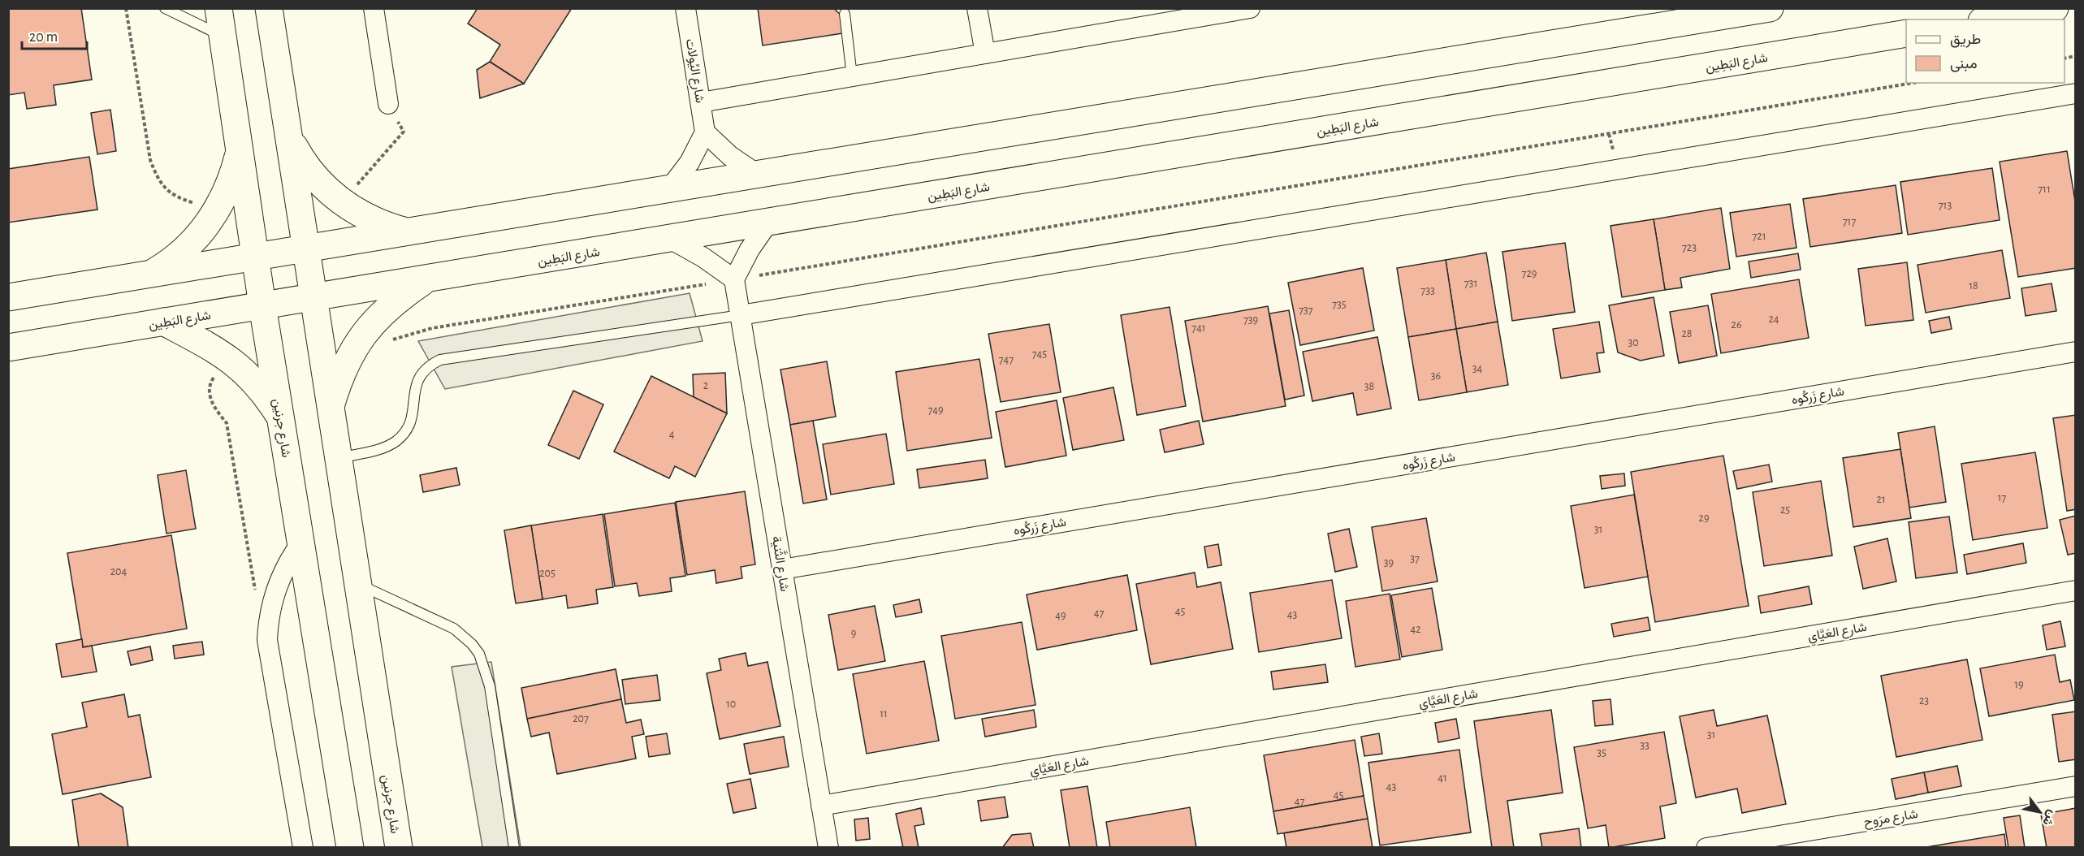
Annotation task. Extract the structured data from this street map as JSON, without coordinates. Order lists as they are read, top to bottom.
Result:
{
  "streets": {
    "main road": ["شارع البَطِين", "شارع جرنين"],
    "street": [
      "شارع اليُولات",
      "شارع زَركُوه",
      "شارع الثَّنية",
      "شارع العَيَّاي",
      "شارع مرَوح"
    ]
  },
  "crossings": [
    ["شارع البَطِين", "شارع جرنين"],
    ["شارع زَركُوه", "شارع الثَّنية"],
    ["شارع الثَّنية", "شارع العَيَّاي"]
  ],
  "house_numbers": [
    "711",
    "713",
    "717",
    "721",
    "723",
    "729",
    "731",
    "18",
    "733",
    "735",
    "737",
    "24",
    "739",
    "26",
    "741",
    "28",
    "30",
    "745",
    "747",
    "34",
    "36",
    "2",
    "38",
    "749",
    "4",
    "17",
    "21",
    "25",
    "29",
    "31",
    "37",
    "39",
    "204",
    "205",
    "45",
    "47",
    "43",
    "49",
    "42",
    "9",
    "19",
    "23",
    "10",
    "11",
    "207",
    "31",
    "33",
    "35",
    "41",
    "43",
    "45",
    "47"
  ],
  "legend": ["طريق", "مبنى"],
  "scale_bar": "20 m",
  "north": "bottom right"
}
